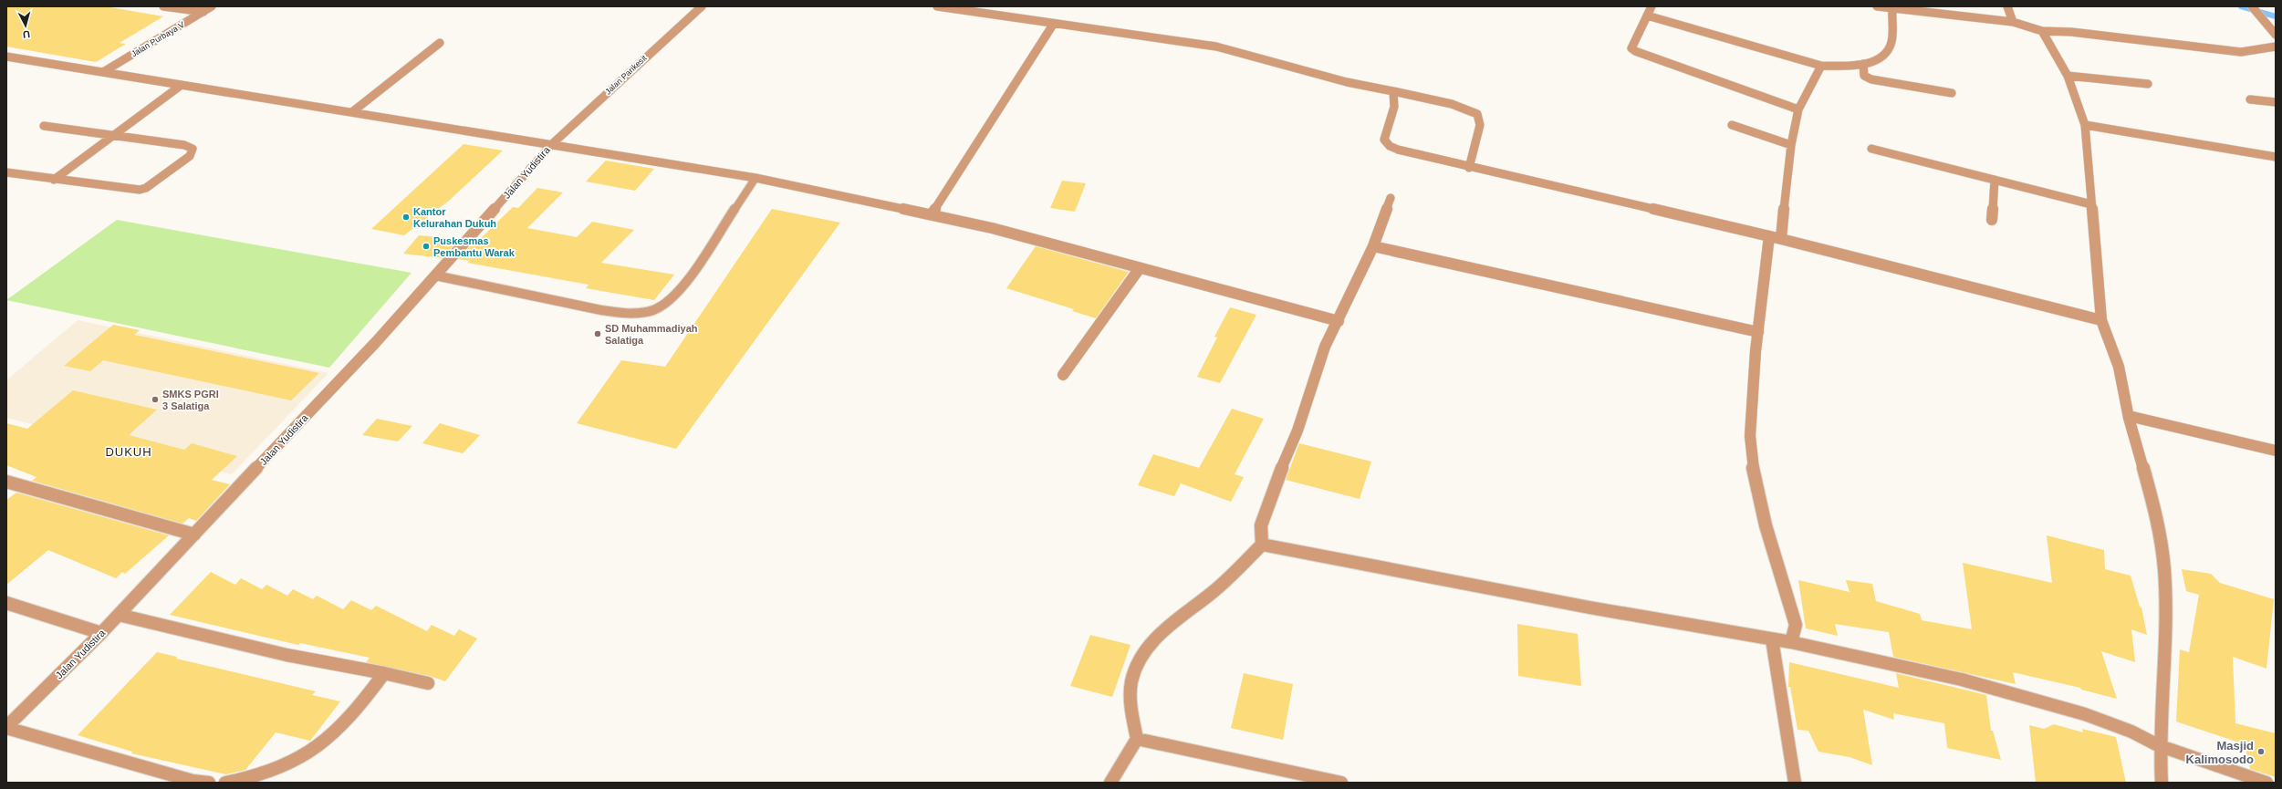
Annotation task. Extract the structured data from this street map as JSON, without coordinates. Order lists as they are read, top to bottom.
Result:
{
  "streets": {
    "street": ["Jalan Purbaya V", "Jalan Parikesit", "Jalan Yudistira"]
  },
  "crossings": [
    ["Jalan Parikesit", "Jalan Yudistira"]
  ],
  "districts": ["DUKUH"],
  "places": [
    "Kantor Kelurahan Dukuh",
    "Puskesmas Pembantu Warak",
    "SD Muhammadiyah Salatiga",
    "SMKS PGRI 3 Salatiga",
    "Masjid Kalimosodo"
  ],
  "north": "bottom"
}
